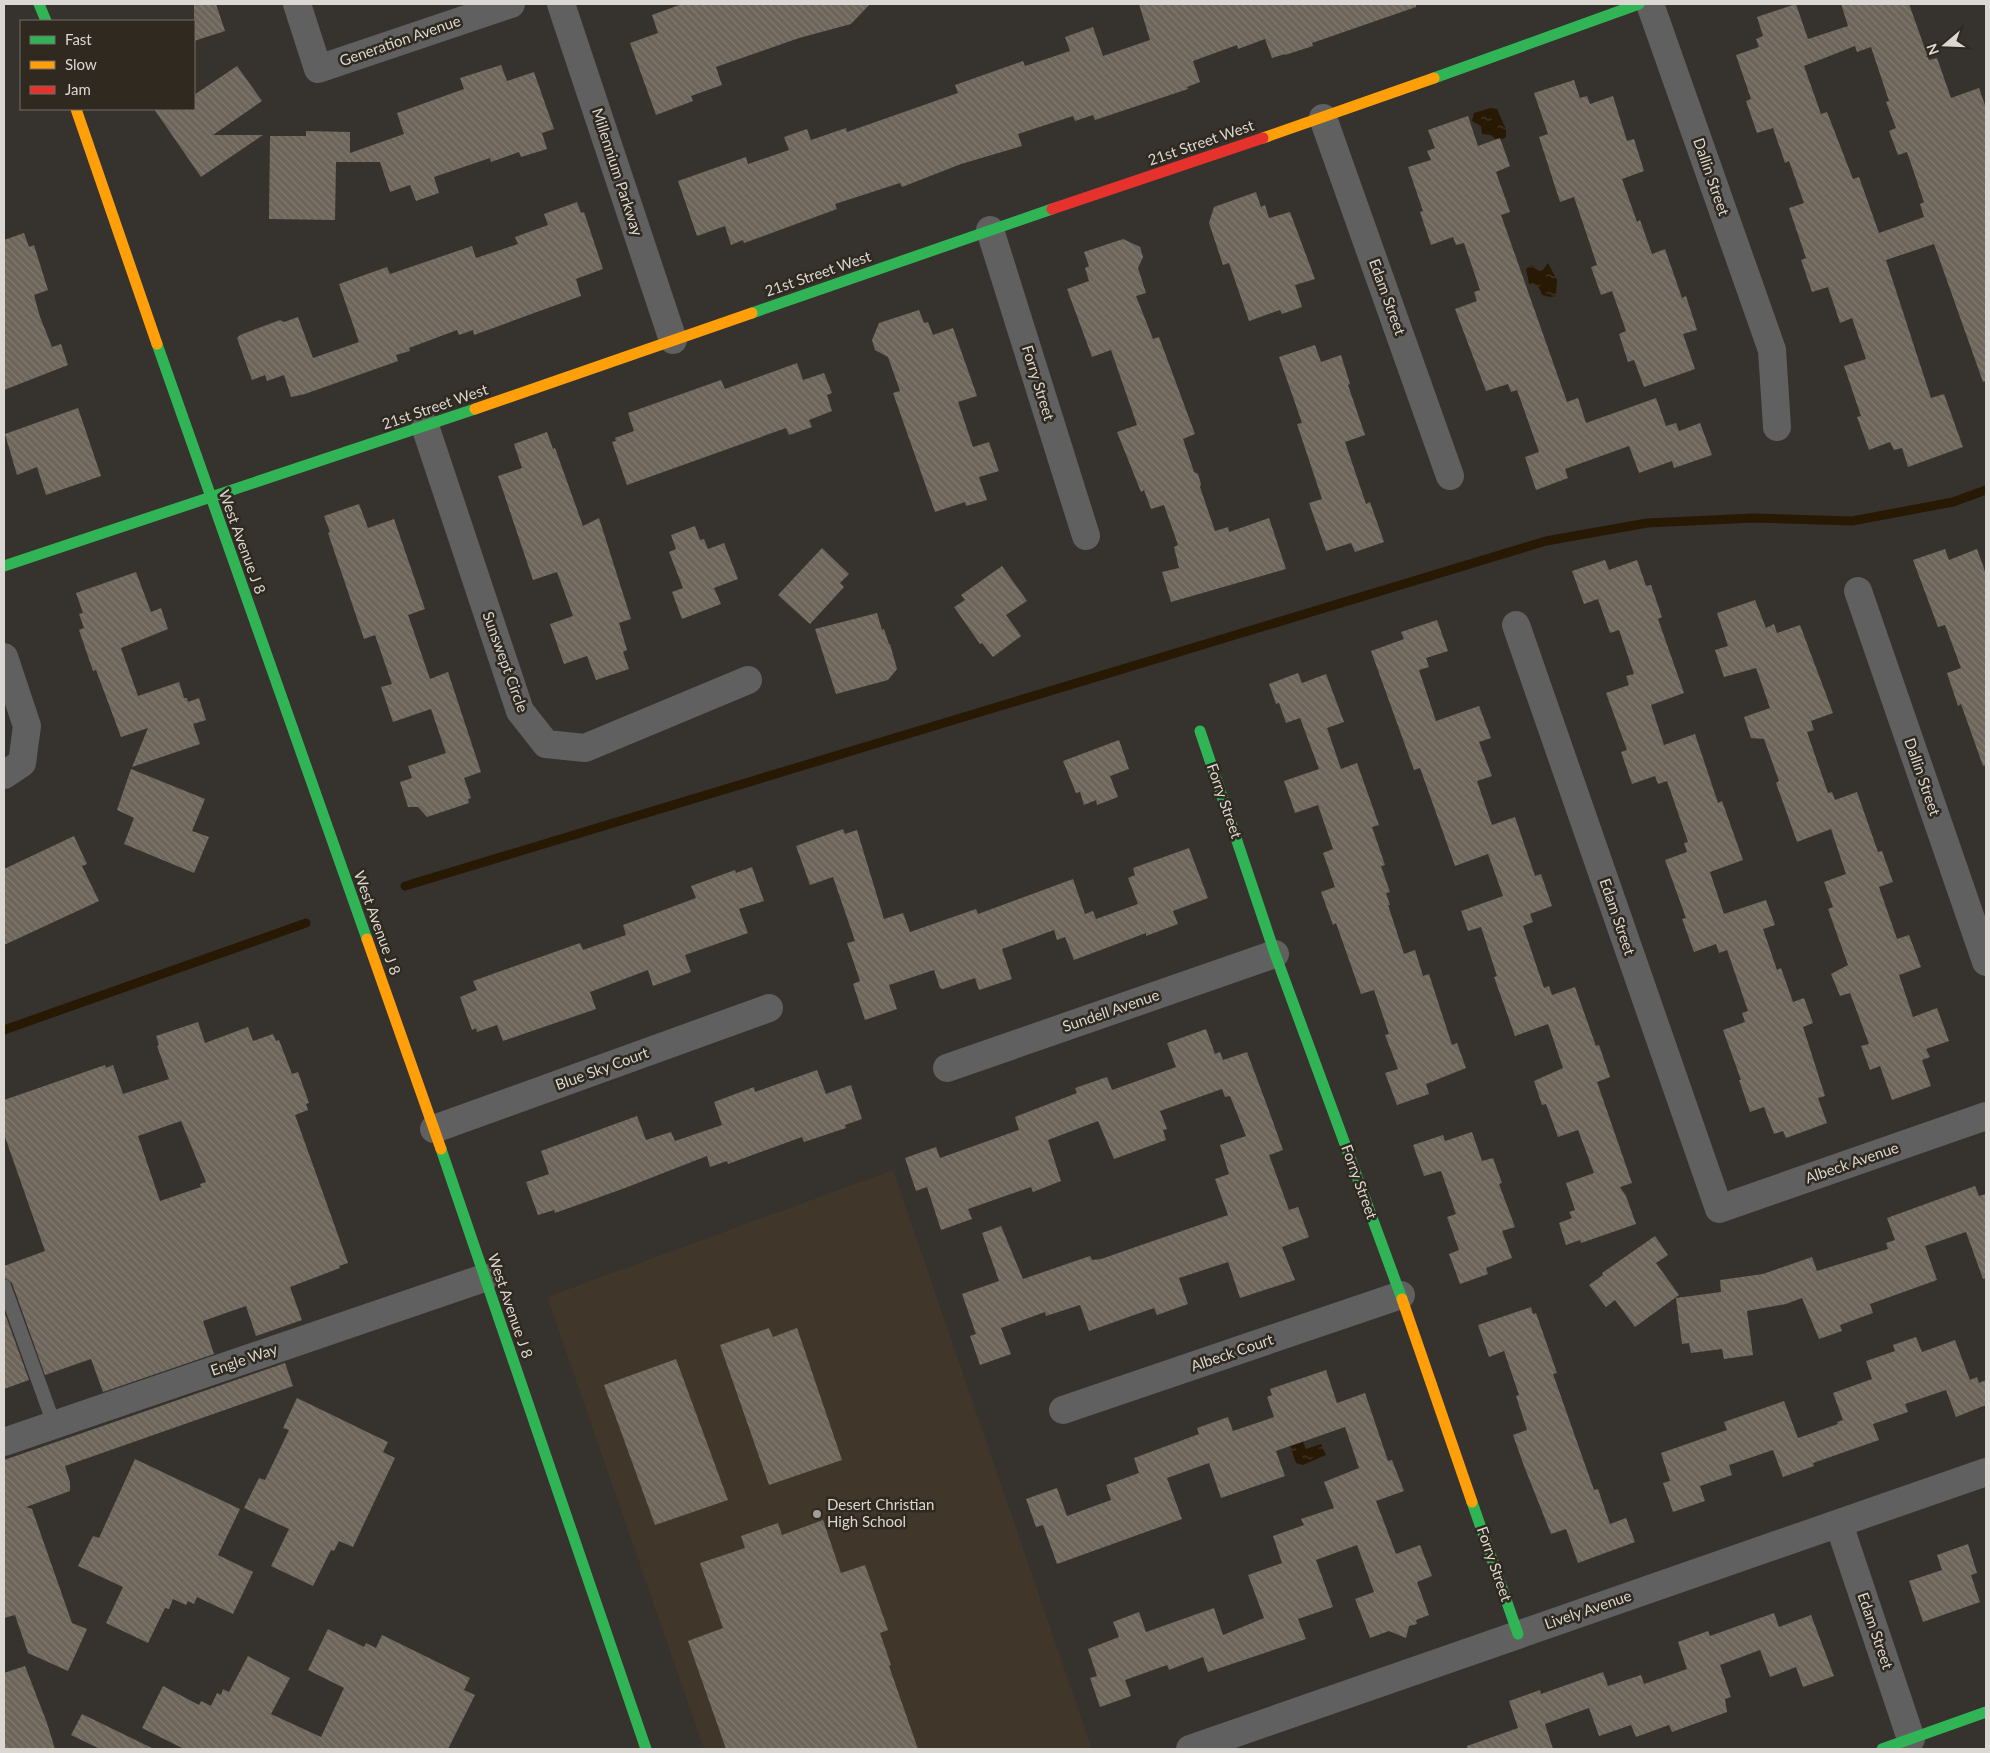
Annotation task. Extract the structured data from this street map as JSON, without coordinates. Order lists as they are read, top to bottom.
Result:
{
  "streets": {
    "street": [
      "Generation Avenue",
      "21st Street West",
      "Millennium Parkway",
      "Dallin Street",
      "Edam Street",
      "Forry Street",
      "West Avenue J 8",
      "Sunswept Circle",
      "Sundell Avenue",
      "Blue Sky Court",
      "Albeck Avenue",
      "Albeck Court",
      "Engle Way",
      "Lively Avenue"
    ]
  },
  "crossings": [
    ["21st Street West", "Millennium Parkway"],
    ["21st Street West", "Edam Street"],
    ["21st Street West", "Forry Street"],
    ["21st Street West", "West Avenue J 8"],
    ["21st Street West", "Sunswept Circle"],
    ["Edam Street", "Albeck Avenue"],
    ["Edam Street", "Lively Avenue"],
    ["Forry Street", "Sundell Avenue"],
    ["Forry Street", "Albeck Court"],
    ["Forry Street", "Lively Avenue"],
    ["West Avenue J 8", "Blue Sky Court"],
    ["West Avenue J 8", "Engle Way"]
  ],
  "places": ["Desert Christian High School"],
  "legend": ["Fast", "Slow", "Jam"],
  "north": "left"
}
